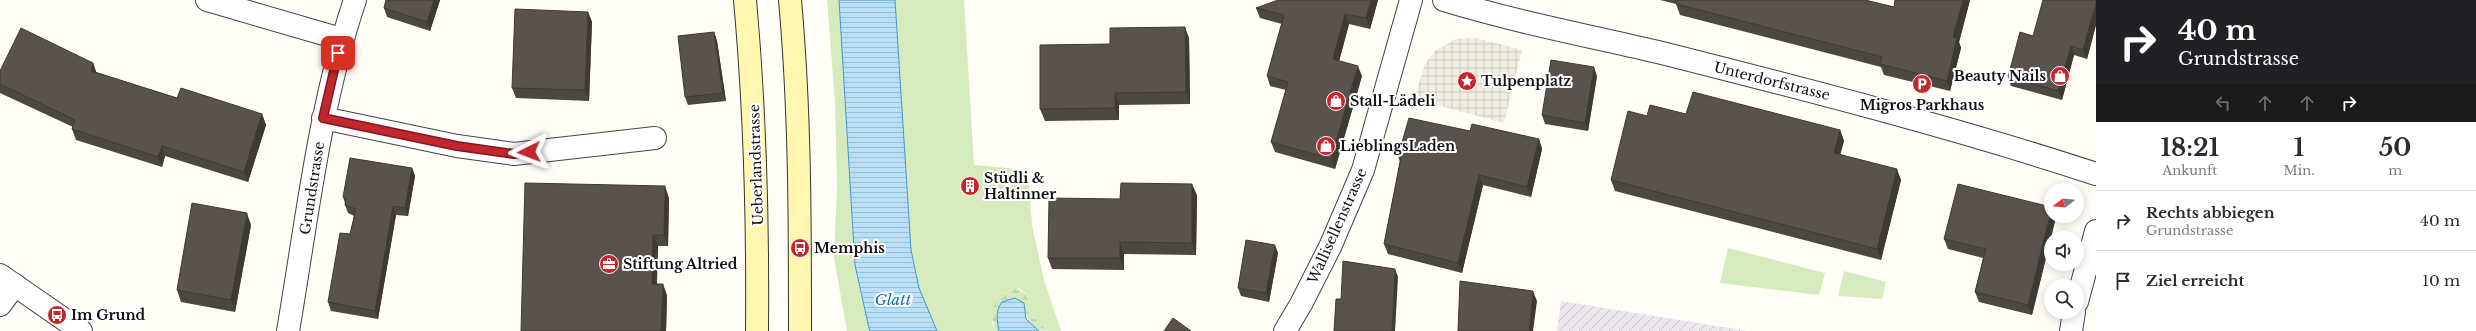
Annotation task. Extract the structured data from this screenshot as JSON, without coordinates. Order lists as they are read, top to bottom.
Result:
{
  "streets": {
    "main road": ["Ueberlandstrasse"],
    "street": ["Unterdorfstrasse", "Grundstrasse", "Wallisellenstrasse"]
  },
  "water": ["Glatt"],
  "places": {
    "shop": ["Beauty Nails", "Stall-Lädeli", "LieblingsLaden"],
    "place": ["Tulpenplatz"],
    "parking": ["Migros Parkhaus"],
    "building": ["Stüdli & Haltinner"],
    "bus stop": ["Memphis", "Im Grund"],
    "office": ["Stiftung Altried"]
  },
  "north": "left",
  "page": {
    "turn": ["40 m", "Grundstrasse"],
    "eta": [
      "18:21",
      "Ankunft",
      "1",
      "Min.",
      "50",
      "m"
    ],
    "list": [
      {
        "name": "Rechts abbiegen",
        "note": "Grundstrasse",
        "value": "40 m"
      },
      {
        "name": "Ziel erreicht",
        "value": "10 m"
      }
    ]
  }
}
